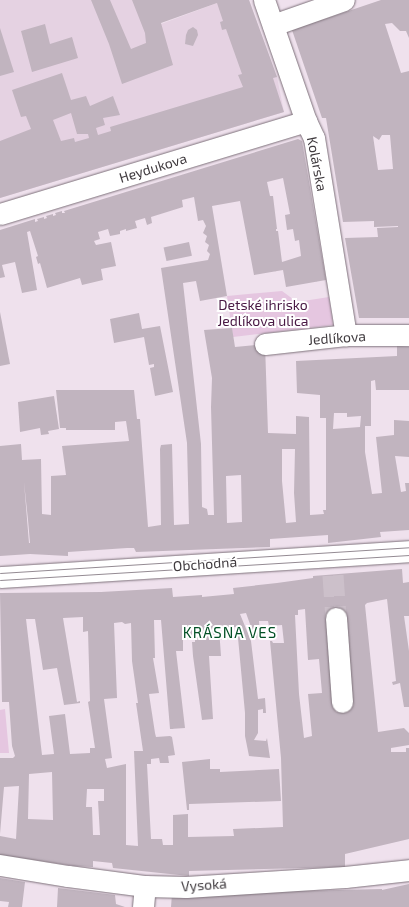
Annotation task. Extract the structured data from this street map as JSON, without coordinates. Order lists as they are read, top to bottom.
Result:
{
  "streets": {
    "street": [
      "Kolárska",
      "Heydukova",
      "Jedlíkova",
      "Obchodná",
      "Vysoká"
    ]
  },
  "crossings": [
    ["Kolárska", "Heydukova"],
    ["Kolárska", "Jedlíkova"]
  ],
  "districts": ["KRÁSNA VES"],
  "parks": ["Detské ihrisko Jedlíkova ulica"]
}
